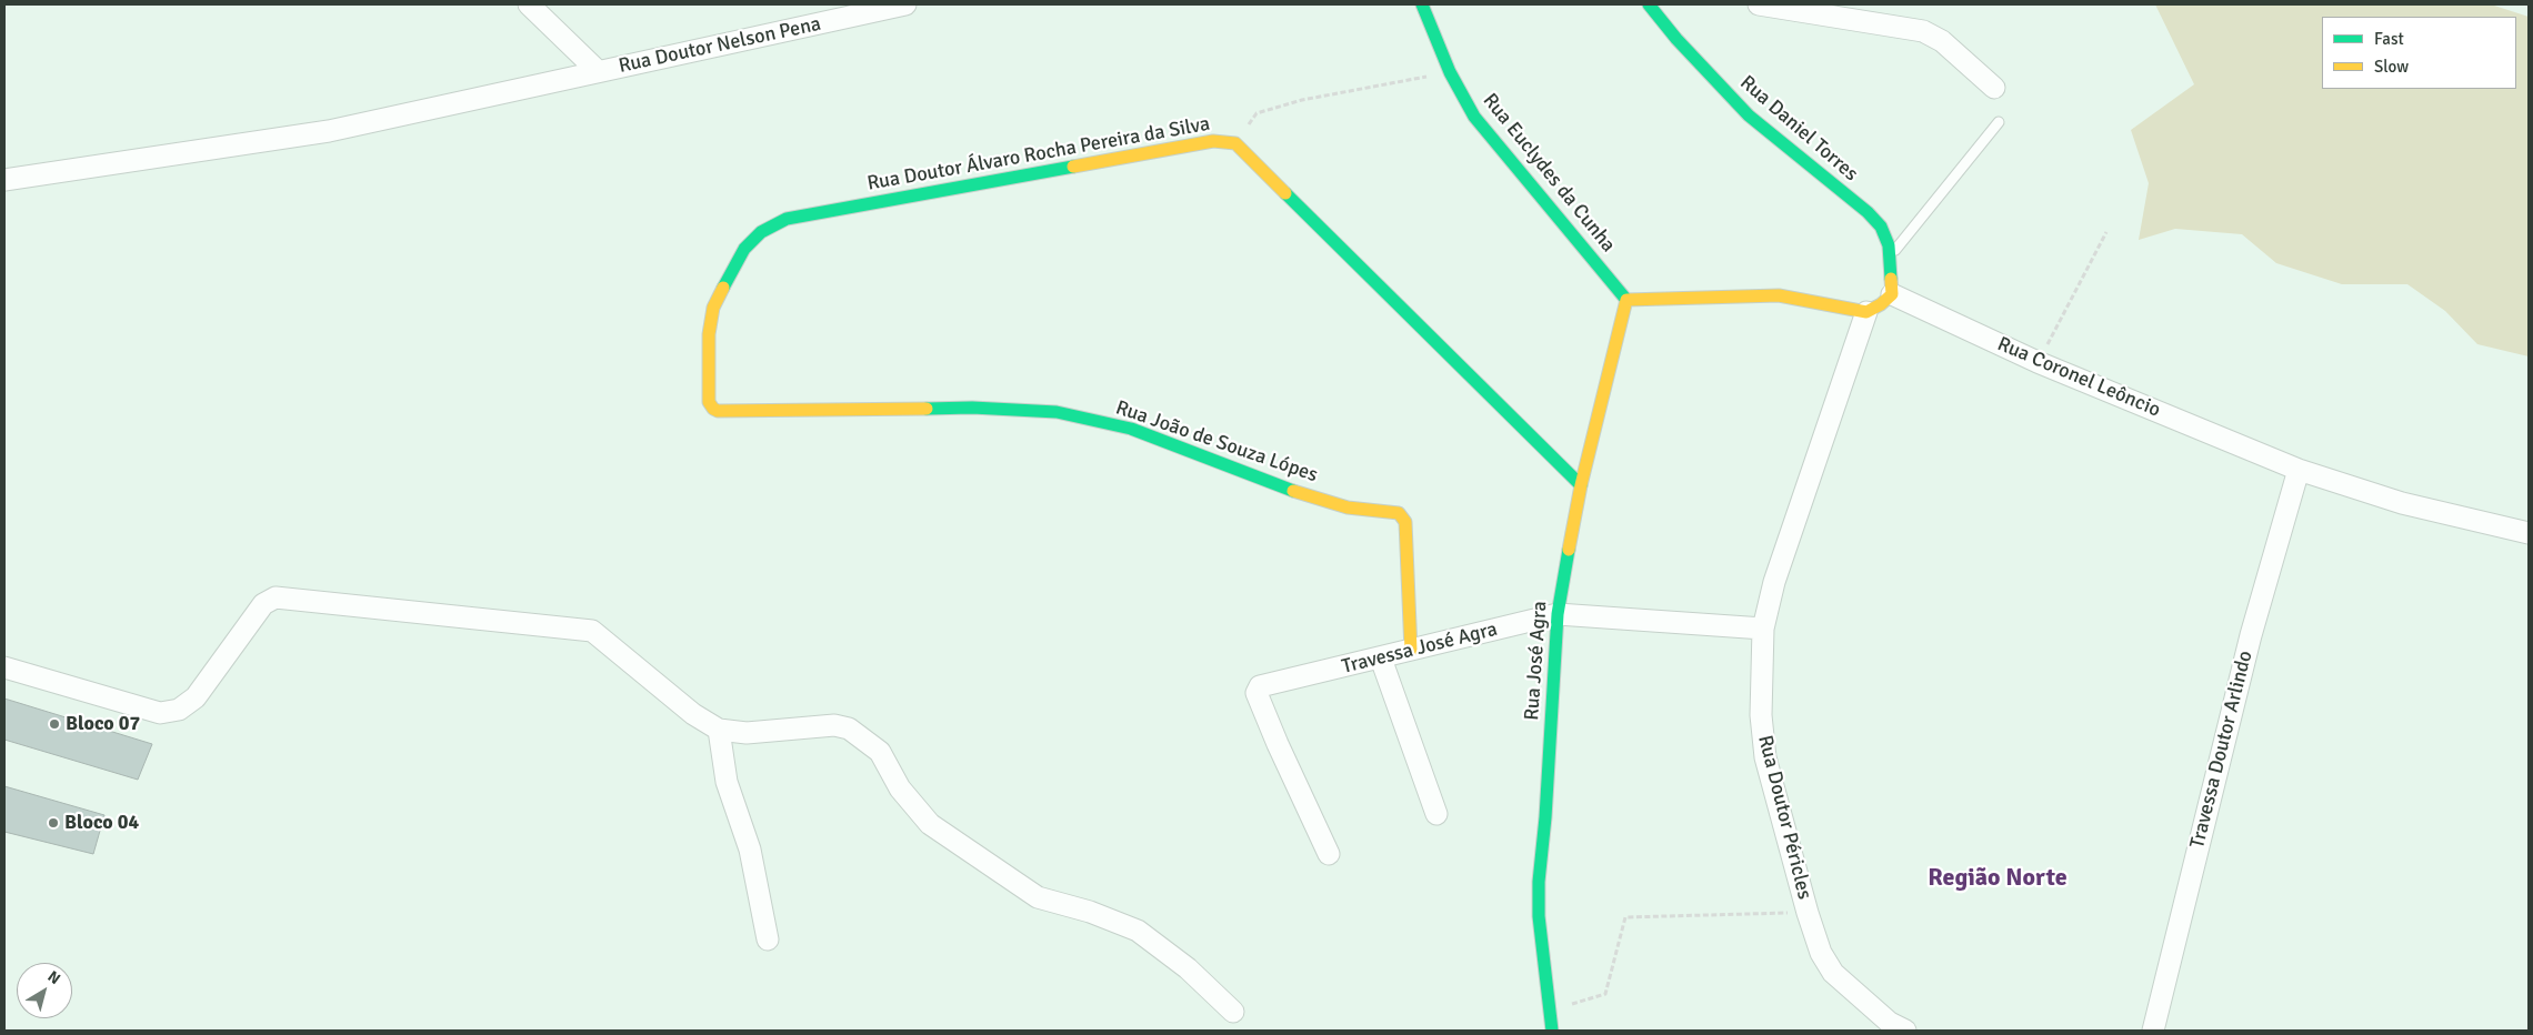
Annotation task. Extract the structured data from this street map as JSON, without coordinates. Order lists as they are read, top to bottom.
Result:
{
  "streets": {
    "street": [
      "Rua Doutor Nelson Pena",
      "Rua Daniel Torres",
      "Rua Doutor Álvaro Rocha Pereira da Silva",
      "Rua Euclydes da Cunha",
      "Rua Coronel Leôncio",
      "Rua João de Souza Lópes",
      "Travessa José Agra",
      "Rua José Agra",
      "Travessa Doutor Arlindo",
      "Rua Doutor Péricles"
    ]
  },
  "crossings": [
    ["Rua Daniel Torres", "Rua Coronel Leôncio"],
    ["Rua Doutor Álvaro Rocha Pereira da Silva", "Rua João de Souza Lópes"],
    ["Rua Doutor Álvaro Rocha Pereira da Silva", "Rua José Agra"],
    ["Rua Euclydes da Cunha", "Rua José Agra"],
    ["Rua Coronel Leôncio", "Travessa Doutor Arlindo"],
    ["Rua João de Souza Lópes", "Travessa José Agra"],
    ["Travessa José Agra", "Rua José Agra"],
    ["Travessa José Agra", "Rua Doutor Péricles"]
  ],
  "districts": ["Região Norte"],
  "places": ["Bloco 07", "Bloco 04"],
  "legend": ["Fast", "Slow"],
  "north": "top right"
}
